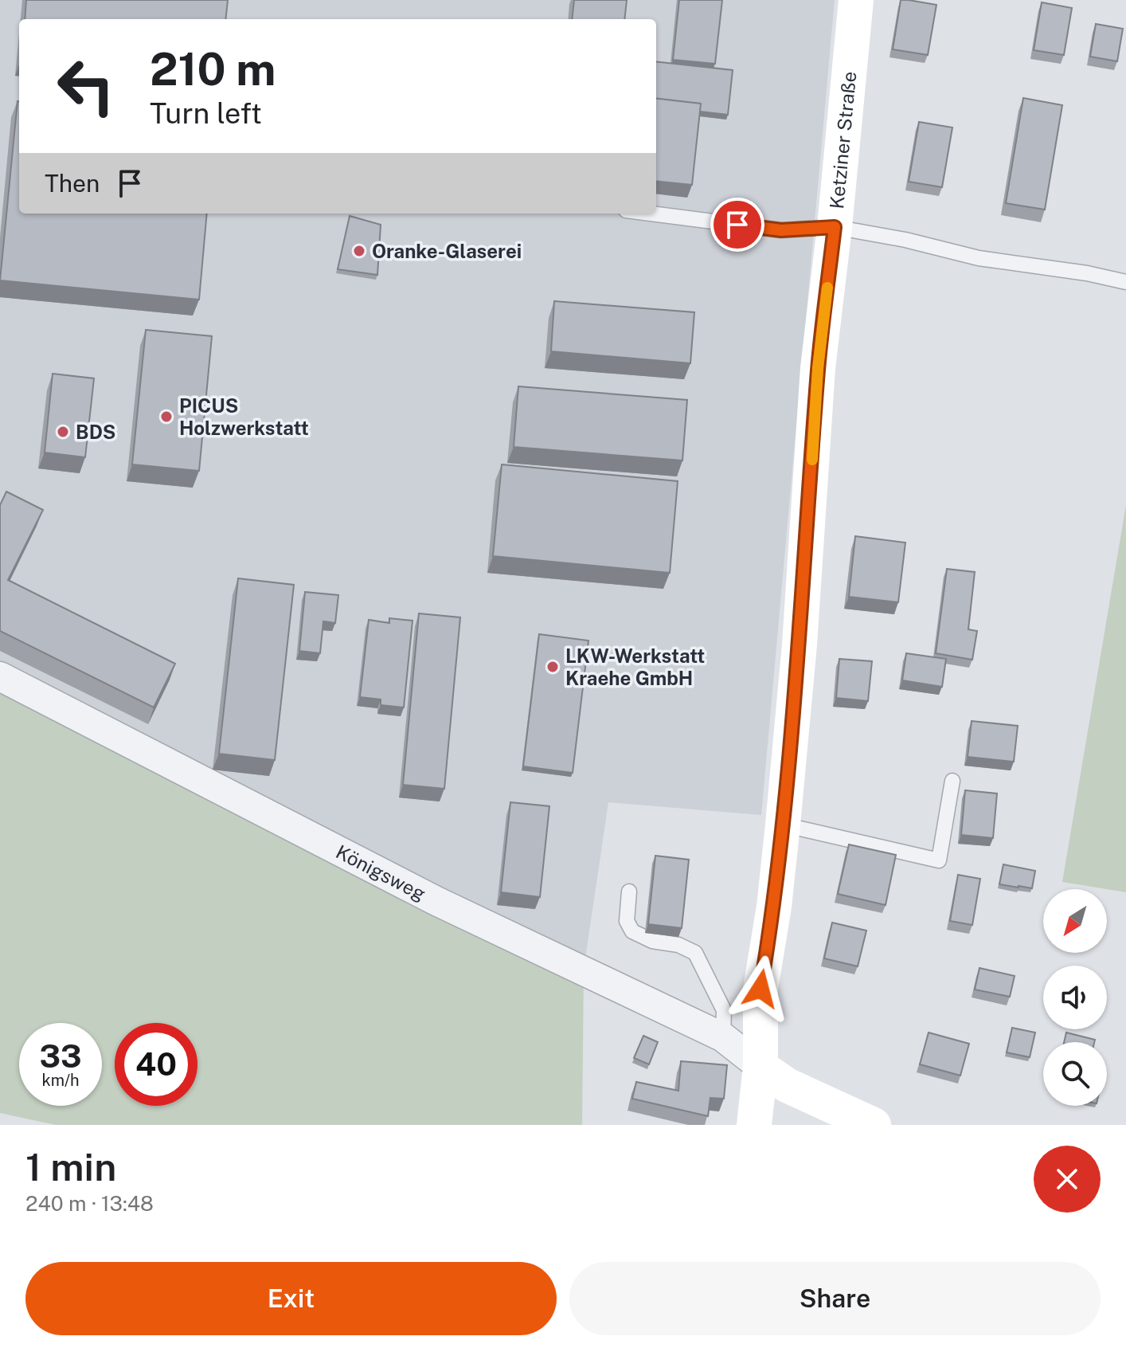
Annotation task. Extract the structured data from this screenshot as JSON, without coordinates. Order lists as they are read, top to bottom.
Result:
{
  "streets": {
    "street": ["Ketziner Straße", "Königsweg"]
  },
  "crossings": [
    ["Ketziner Straße", "Königsweg"]
  ],
  "places": [
    "Oranke-Glaserei",
    "PICUS Holzwerkstatt",
    "BDS",
    "LKW-Werkstatt Kraehe GmbH"
  ],
  "north": "bottom left",
  "page": {
    "turn": ["210 m", "Turn left"],
    "then": "Then",
    "speed": "33 km/h",
    "limit": "40",
    "heading": ["1 min", "240 m · 13:48"],
    "buttons": ["Exit", "Share"]
  }
}
